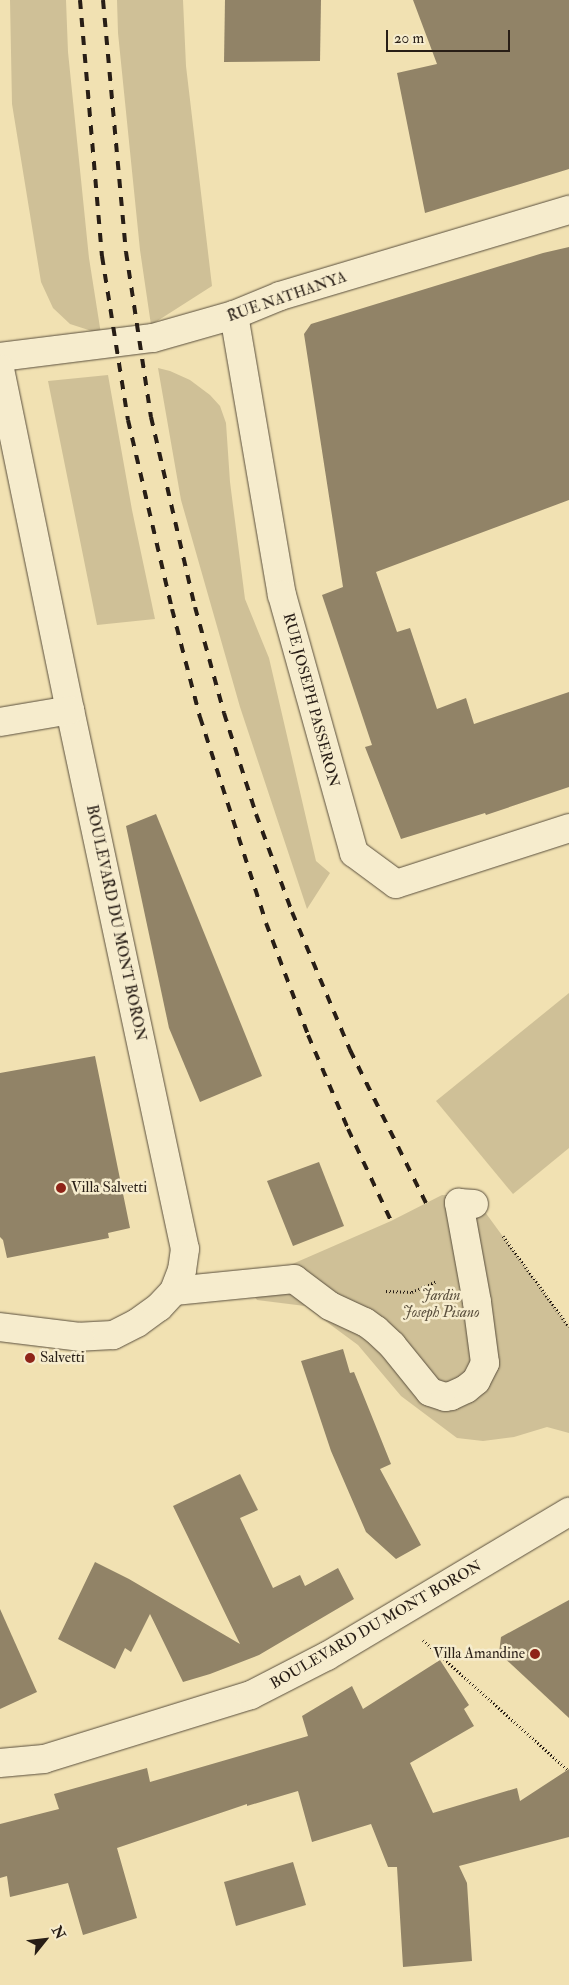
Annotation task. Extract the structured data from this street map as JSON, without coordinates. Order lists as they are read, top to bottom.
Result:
{
  "streets": {
    "street": ["RUE NATHANYA", "RUE JOSEPH PASSERON", "BOULEVARD DU MONT BORON"]
  },
  "crossings": [
    ["RUE NATHANYA", "RUE JOSEPH PASSERON"]
  ],
  "parks": ["Jardin Joseph Pisano"],
  "places": ["Villa Salvetti", "Salvetti", "Villa Amandine"],
  "scale_bar": "20 m",
  "north": "top right"
}
